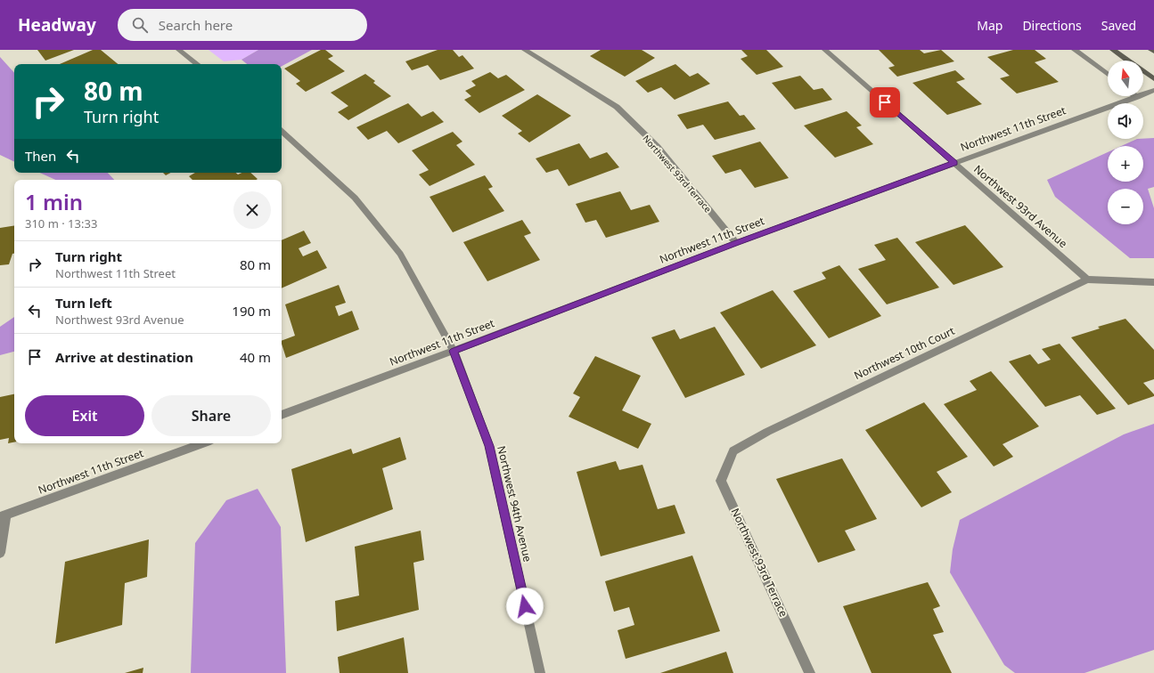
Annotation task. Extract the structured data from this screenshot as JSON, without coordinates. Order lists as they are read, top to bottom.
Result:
{
  "streets": {
    "street": [
      "Northwest 11th Street",
      "Northwest 93rd Terrace",
      "Northwest 93rd Avenue",
      "Northwest 10th Court",
      "Northwest 94th Avenue"
    ]
  },
  "crossings": [
    ["Northwest 11th Street", "Northwest 93rd Terrace"],
    ["Northwest 11th Street", "Northwest 93rd Avenue"],
    ["Northwest 11th Street", "Northwest 94th Avenue"],
    ["Northwest 93rd Terrace", "Northwest 10th Court"],
    ["Northwest 93rd Avenue", "Northwest 10th Court"]
  ],
  "north": "top",
  "page": {
    "header": "Headway",
    "search": "Search here",
    "nav": ["Map", "Directions", "Saved"],
    "map_buttons": ["+", "−"],
    "turn": ["80 m", "Turn right"],
    "then": "Then",
    "heading": ["1 min", "310 m · 13:33"],
    "list": [
      {
        "name": "Turn right",
        "note": "Northwest 11th Street",
        "value": "80 m"
      },
      {
        "name": "Turn left",
        "note": "Northwest 93rd Avenue",
        "value": "190 m"
      },
      {
        "name": "Arrive at destination",
        "value": "40 m"
      }
    ],
    "buttons": ["Exit", "Share"]
  }
}
